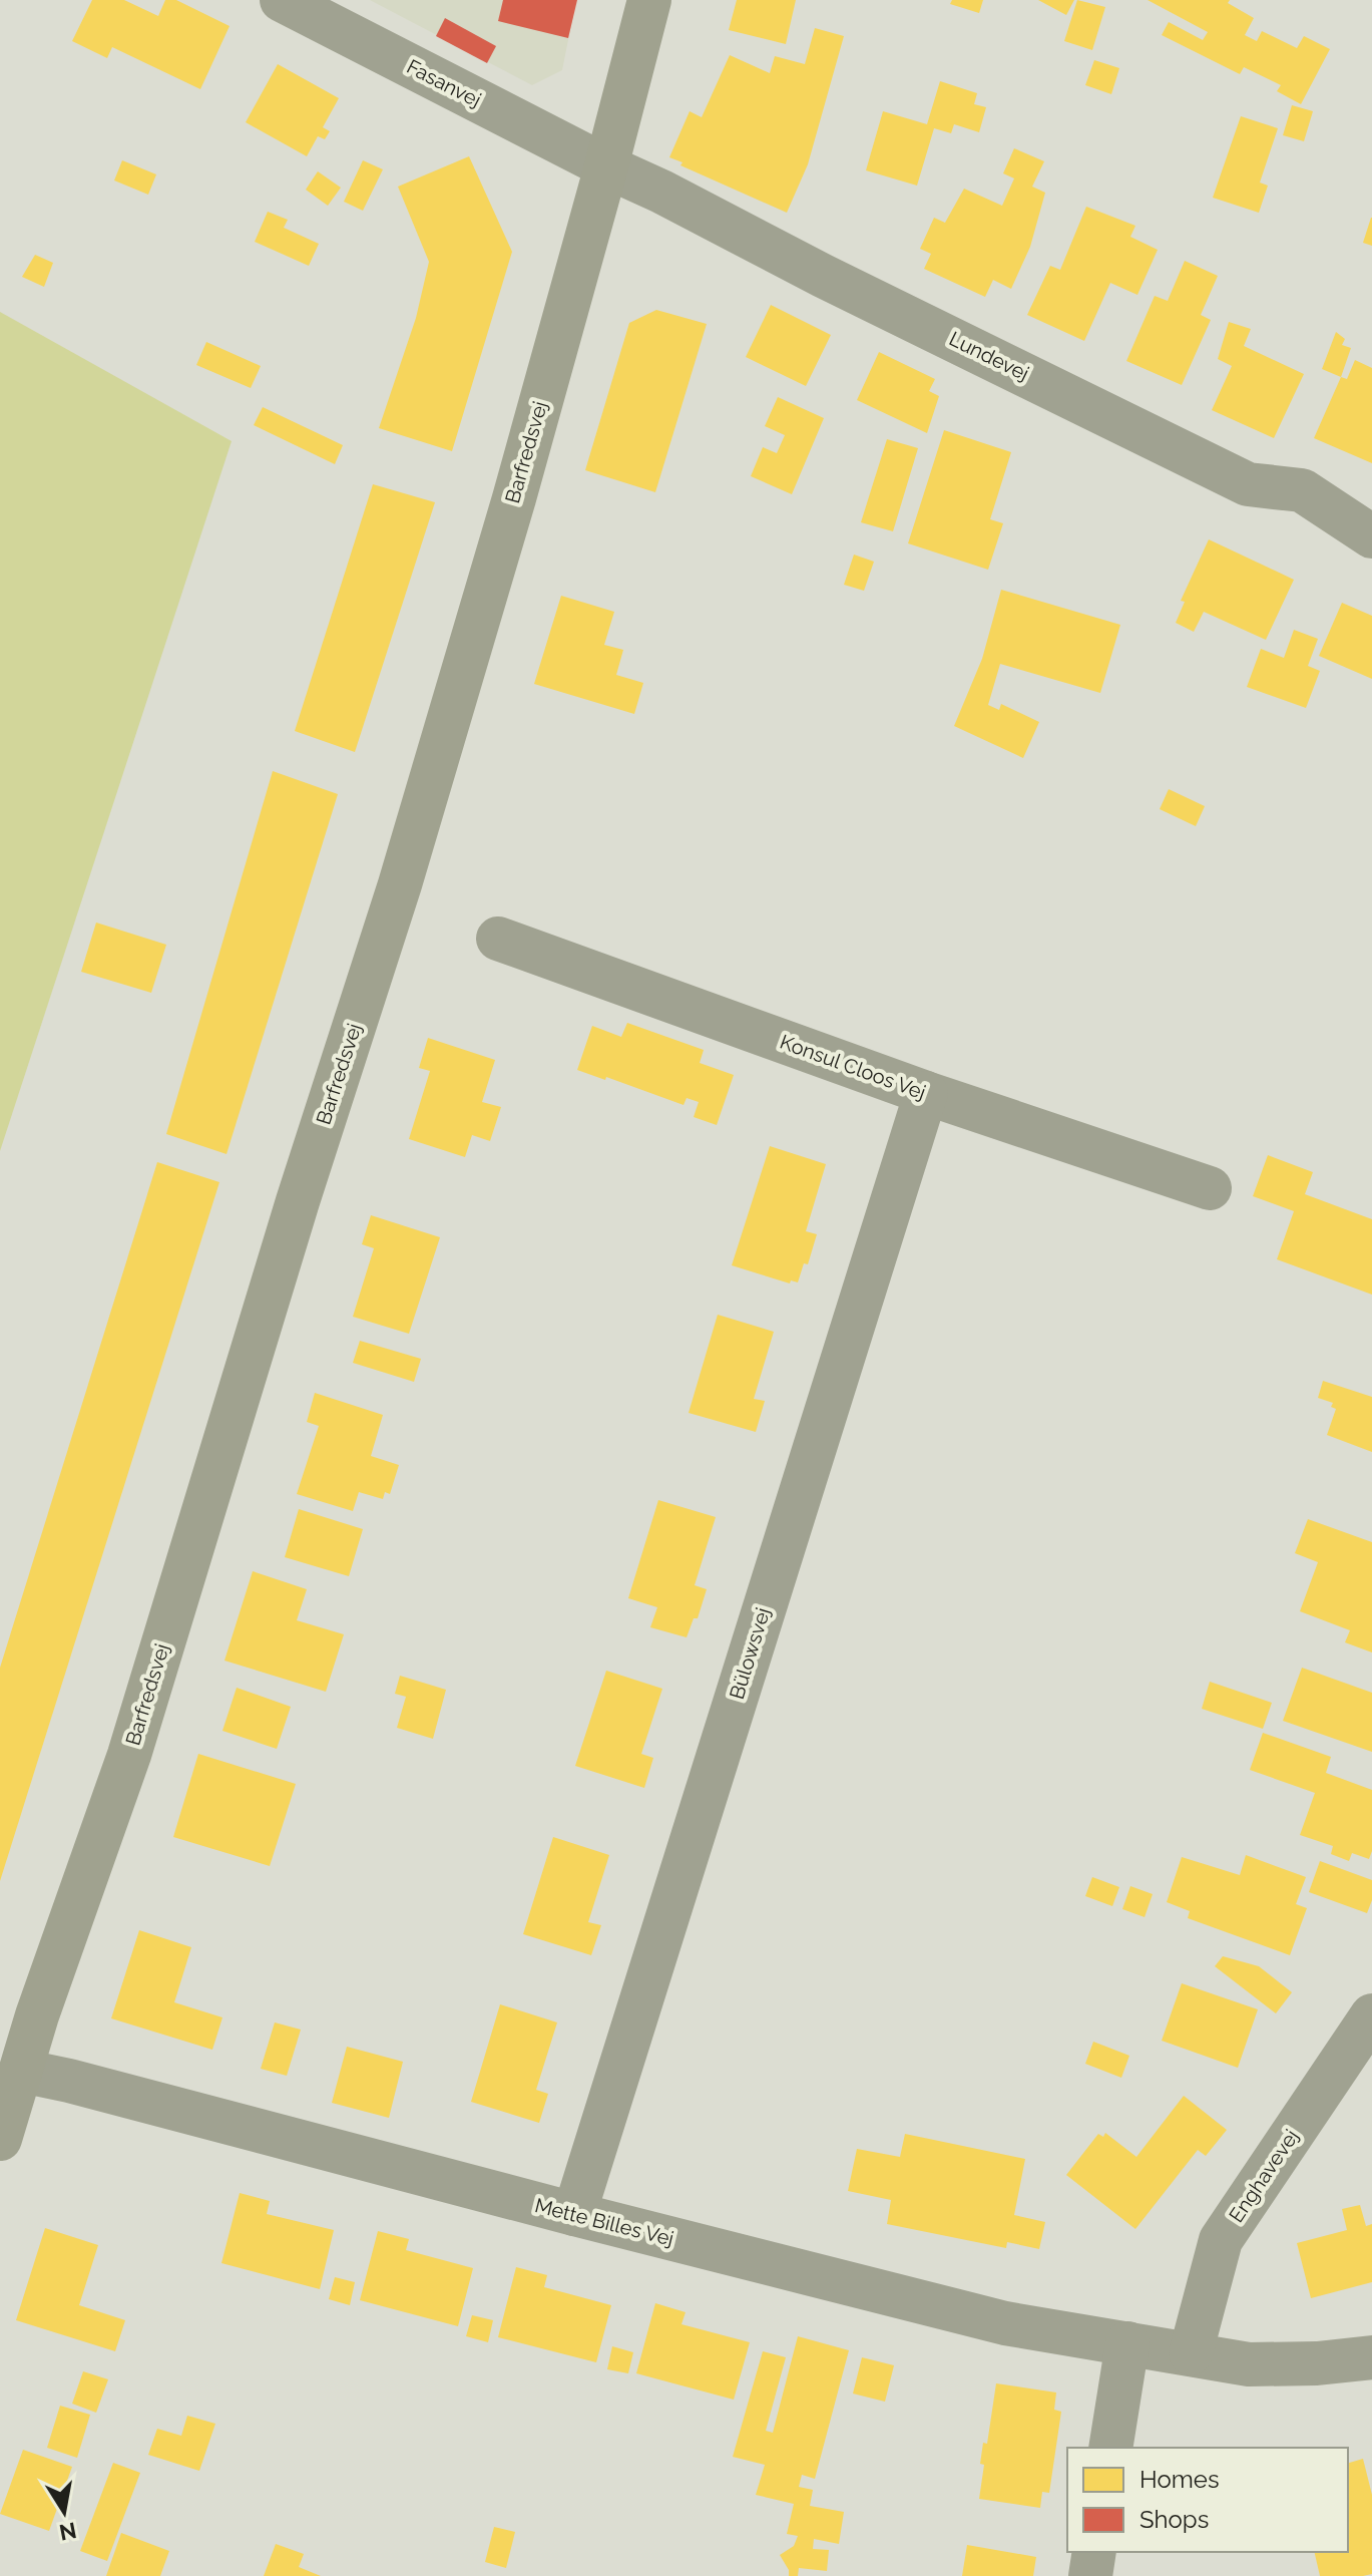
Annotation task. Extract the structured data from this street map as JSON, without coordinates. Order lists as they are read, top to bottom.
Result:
{
  "streets": {
    "street": [
      "Fasanvej",
      "Lundevej",
      "Barfredsvej",
      "Konsul Cloos Vej",
      "Bülowsvej",
      "Enghavevej",
      "Mette Billes Vej"
    ]
  },
  "crossings": [
    ["Fasanvej", "Lundevej"],
    ["Fasanvej", "Barfredsvej"],
    ["Lundevej", "Barfredsvej"],
    ["Barfredsvej", "Mette Billes Vej"],
    ["Konsul Cloos Vej", "Bülowsvej"],
    ["Bülowsvej", "Mette Billes Vej"],
    ["Enghavevej", "Mette Billes Vej"]
  ],
  "legend": ["Homes", "Shops"],
  "north": "bottom"
}
